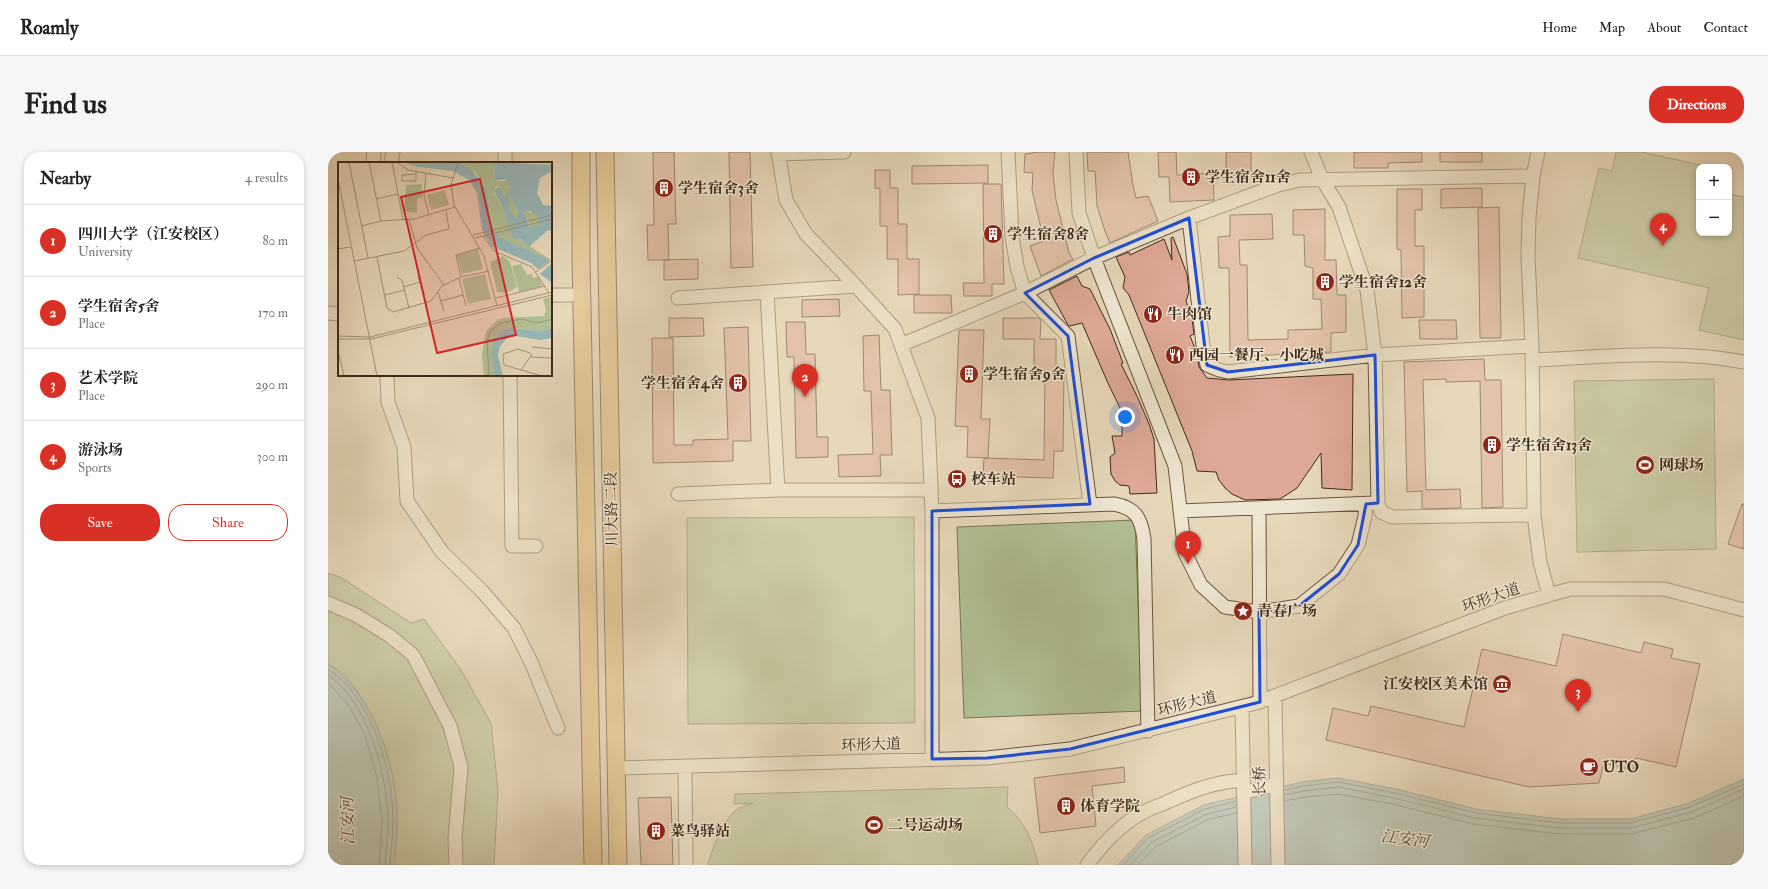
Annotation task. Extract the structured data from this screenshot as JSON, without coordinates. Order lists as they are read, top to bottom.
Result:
{
  "streets": {
    "main road": ["川大路二段"],
    "street": ["环形大道", "长桥"]
  },
  "crossings": [
    ["川大路二段", "环形大道"],
    ["环形大道", "长桥"]
  ],
  "water": ["江安河"],
  "places": {
    "building": [
      "学生宿舍11舍",
      "学生宿舍3舍",
      "学生宿舍8舍",
      "学生宿舍12舍",
      "学生宿舍9舍",
      "学生宿舍4舍",
      "学生宿舍13舍",
      "体育学院",
      "菜鸟驿站"
    ],
    "restaurant": ["牛肉馆", "西园一餐厅、小吃城"],
    "sports": ["网球场", "二号运动场"],
    "bus stop": ["校车站"],
    "place": ["青春广场"],
    "museum": ["江安校区美术馆"],
    "cafe": ["UTO"]
  },
  "page": {
    "header": "Roamly",
    "nav": [
      "Home",
      "Map",
      "About",
      "Contact"
    ],
    "buttons": [
      "Directions",
      ["Save", "Share"]
    ],
    "title": "Find us",
    "heading": ["Nearby", "4 results"],
    "map_buttons": ["+", "−"],
    "list": [
      {
        "mark": "1",
        "name": "四川大学（江安校区）",
        "note": "University",
        "value": "80 m"
      },
      {
        "mark": "2",
        "name": "学生宿舍5舍",
        "note": "Place",
        "value": "170 m"
      },
      {
        "mark": "3",
        "name": "艺术学院",
        "note": "Place",
        "value": "290 m"
      },
      {
        "mark": "4",
        "name": "游泳场",
        "note": "Sports",
        "value": "300 m"
      }
    ],
    "pins": [
      "4",
      "2",
      "1",
      "3"
    ]
  }
}
